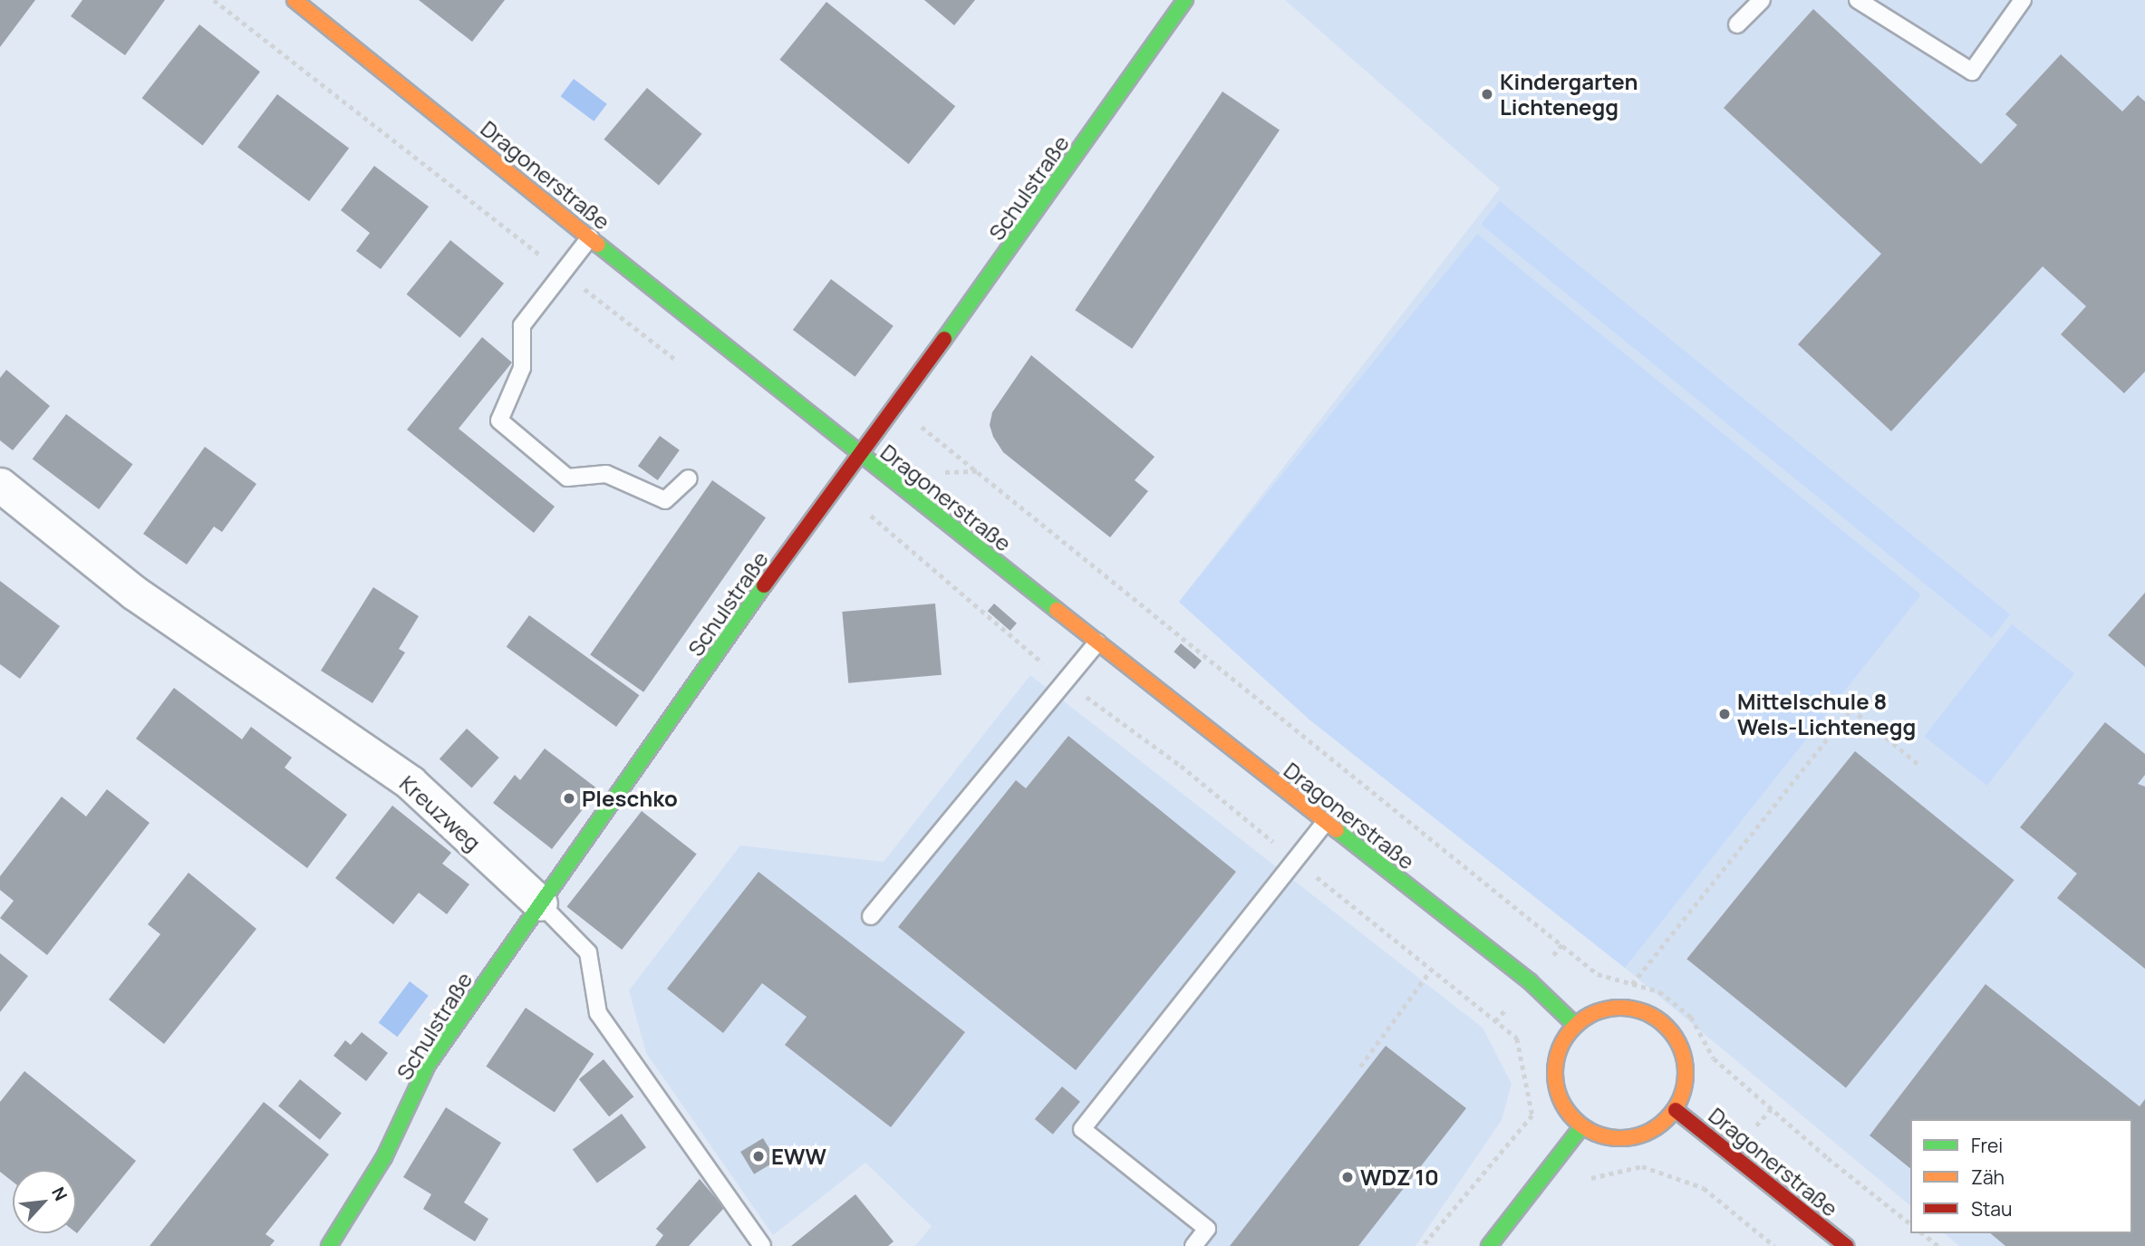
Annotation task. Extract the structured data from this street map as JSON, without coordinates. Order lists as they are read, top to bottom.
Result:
{
  "streets": {
    "main road": ["Dragonerstraße", "Schulstraße"],
    "street": ["Kreuzweg"]
  },
  "crossings": [
    ["Dragonerstraße", "Schulstraße"],
    ["Schulstraße", "Kreuzweg"]
  ],
  "places": [
    "Kindergarten Lichtenegg",
    "Mittelschule 8 Wels-Lichtenegg",
    "Pleschko",
    "EWW",
    "WDZ 10"
  ],
  "legend": ["Frei", "Zäh", "Stau"],
  "north": "top right"
}
